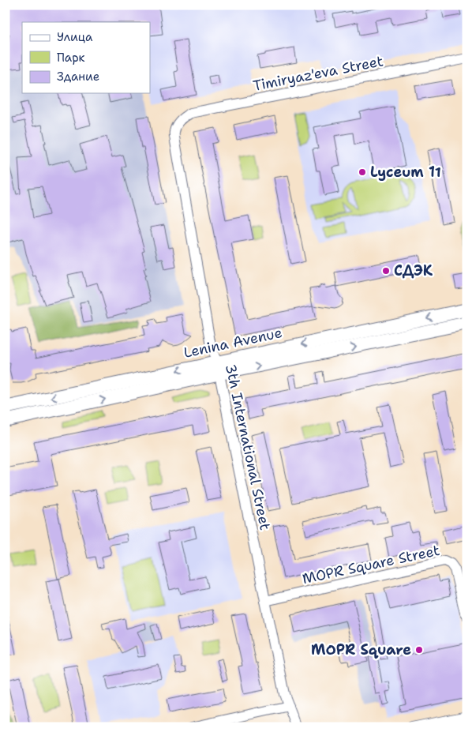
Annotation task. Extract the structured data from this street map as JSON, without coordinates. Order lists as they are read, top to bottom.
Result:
{
  "streets": {
    "main road": ["Lenina Avenue"],
    "street": ["Timiryaz'eva Street", "3th International Street", "MOPR Square Street"]
  },
  "crossings": [
    ["Timiryaz'eva Street", "3th International Street"],
    ["Lenina Avenue", "3th International Street"],
    ["3th International Street", "MOPR Square Street"]
  ],
  "places": ["Lyceum 11", "СДЭК", "MOPR Square"],
  "legend": ["Улица", "Парк", "Здание"]
}
